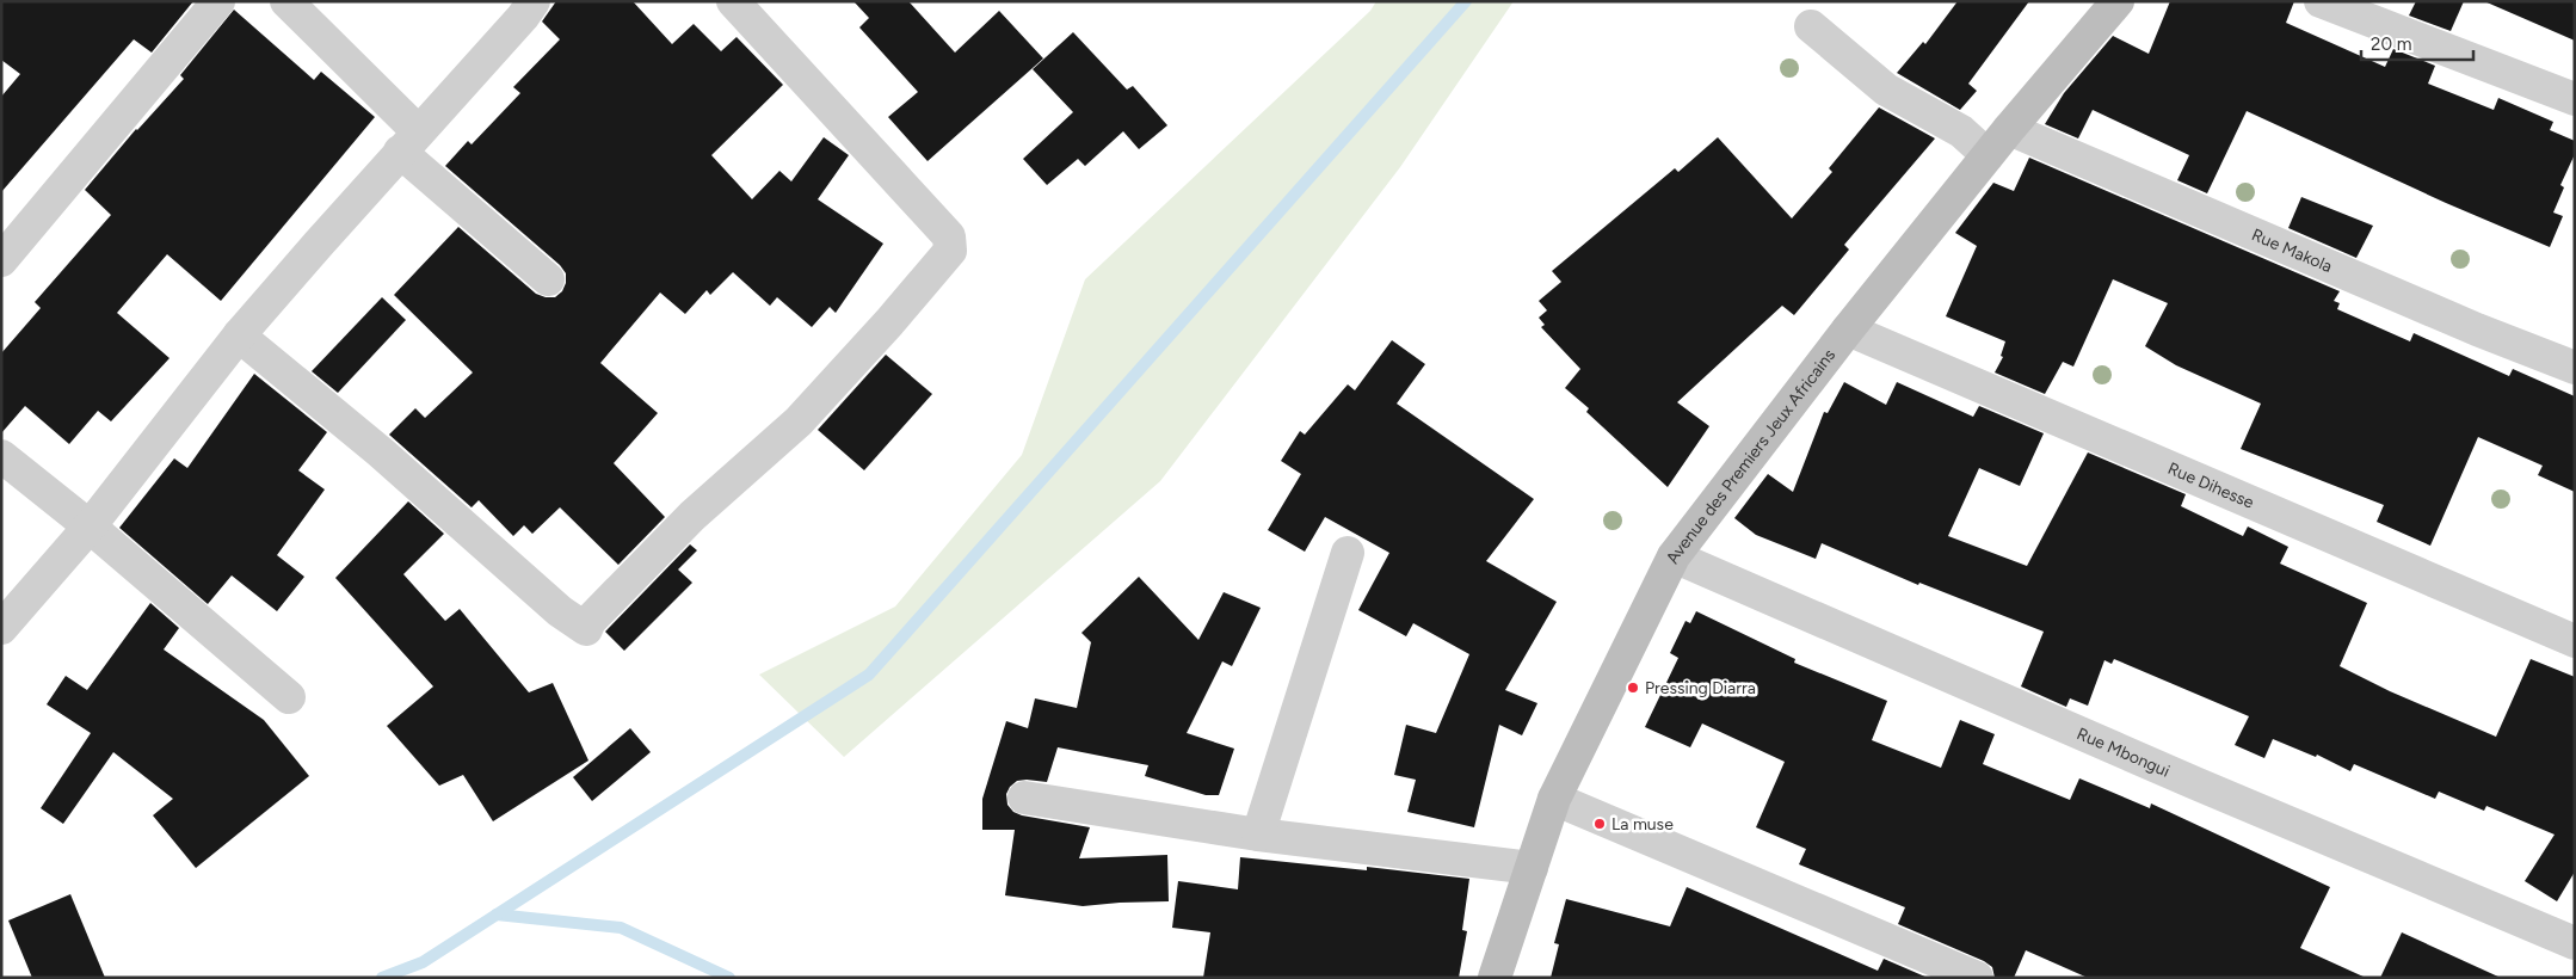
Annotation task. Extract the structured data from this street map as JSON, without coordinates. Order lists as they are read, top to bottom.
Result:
{
  "streets": {
    "street": [
      "Rue Makola",
      "Avenue des Premiers Jeux Africains",
      "Rue Dihesse",
      "Rue Mbongui"
    ]
  },
  "crossings": [
    ["Rue Makola", "Avenue des Premiers Jeux Africains"],
    ["Avenue des Premiers Jeux Africains", "Rue Dihesse"],
    ["Avenue des Premiers Jeux Africains", "Rue Mbongui"]
  ],
  "places": ["Pressing Diarra", "La muse"],
  "scale_bar": "20 m"
}
